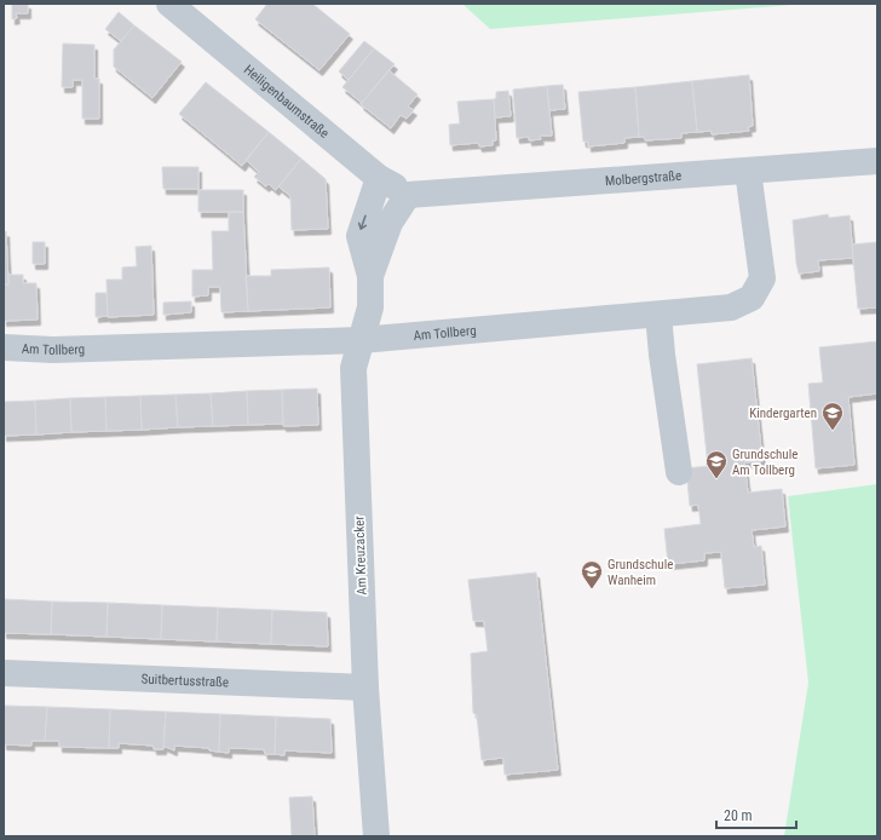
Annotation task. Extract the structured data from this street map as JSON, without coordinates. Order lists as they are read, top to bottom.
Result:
{
  "streets": {
    "street": [
      "Heiligenbaumstraße",
      "Molbergstraße",
      "Am Tollberg",
      "Am Kreuzacker",
      "Suitbertusstraße"
    ]
  },
  "crossings": [
    ["Heiligenbaumstraße", "Molbergstraße"],
    ["Heiligenbaumstraße", "Am Kreuzacker"],
    ["Molbergstraße", "Am Tollberg"],
    ["Molbergstraße", "Am Kreuzacker"],
    ["Am Tollberg", "Am Kreuzacker"],
    ["Am Kreuzacker", "Suitbertusstraße"]
  ],
  "places": {
    "school or university": ["Kindergarten", "Grundschule Am Tollberg", "Grundschule Wanheim"]
  },
  "scale_bar": "20 m"
}
